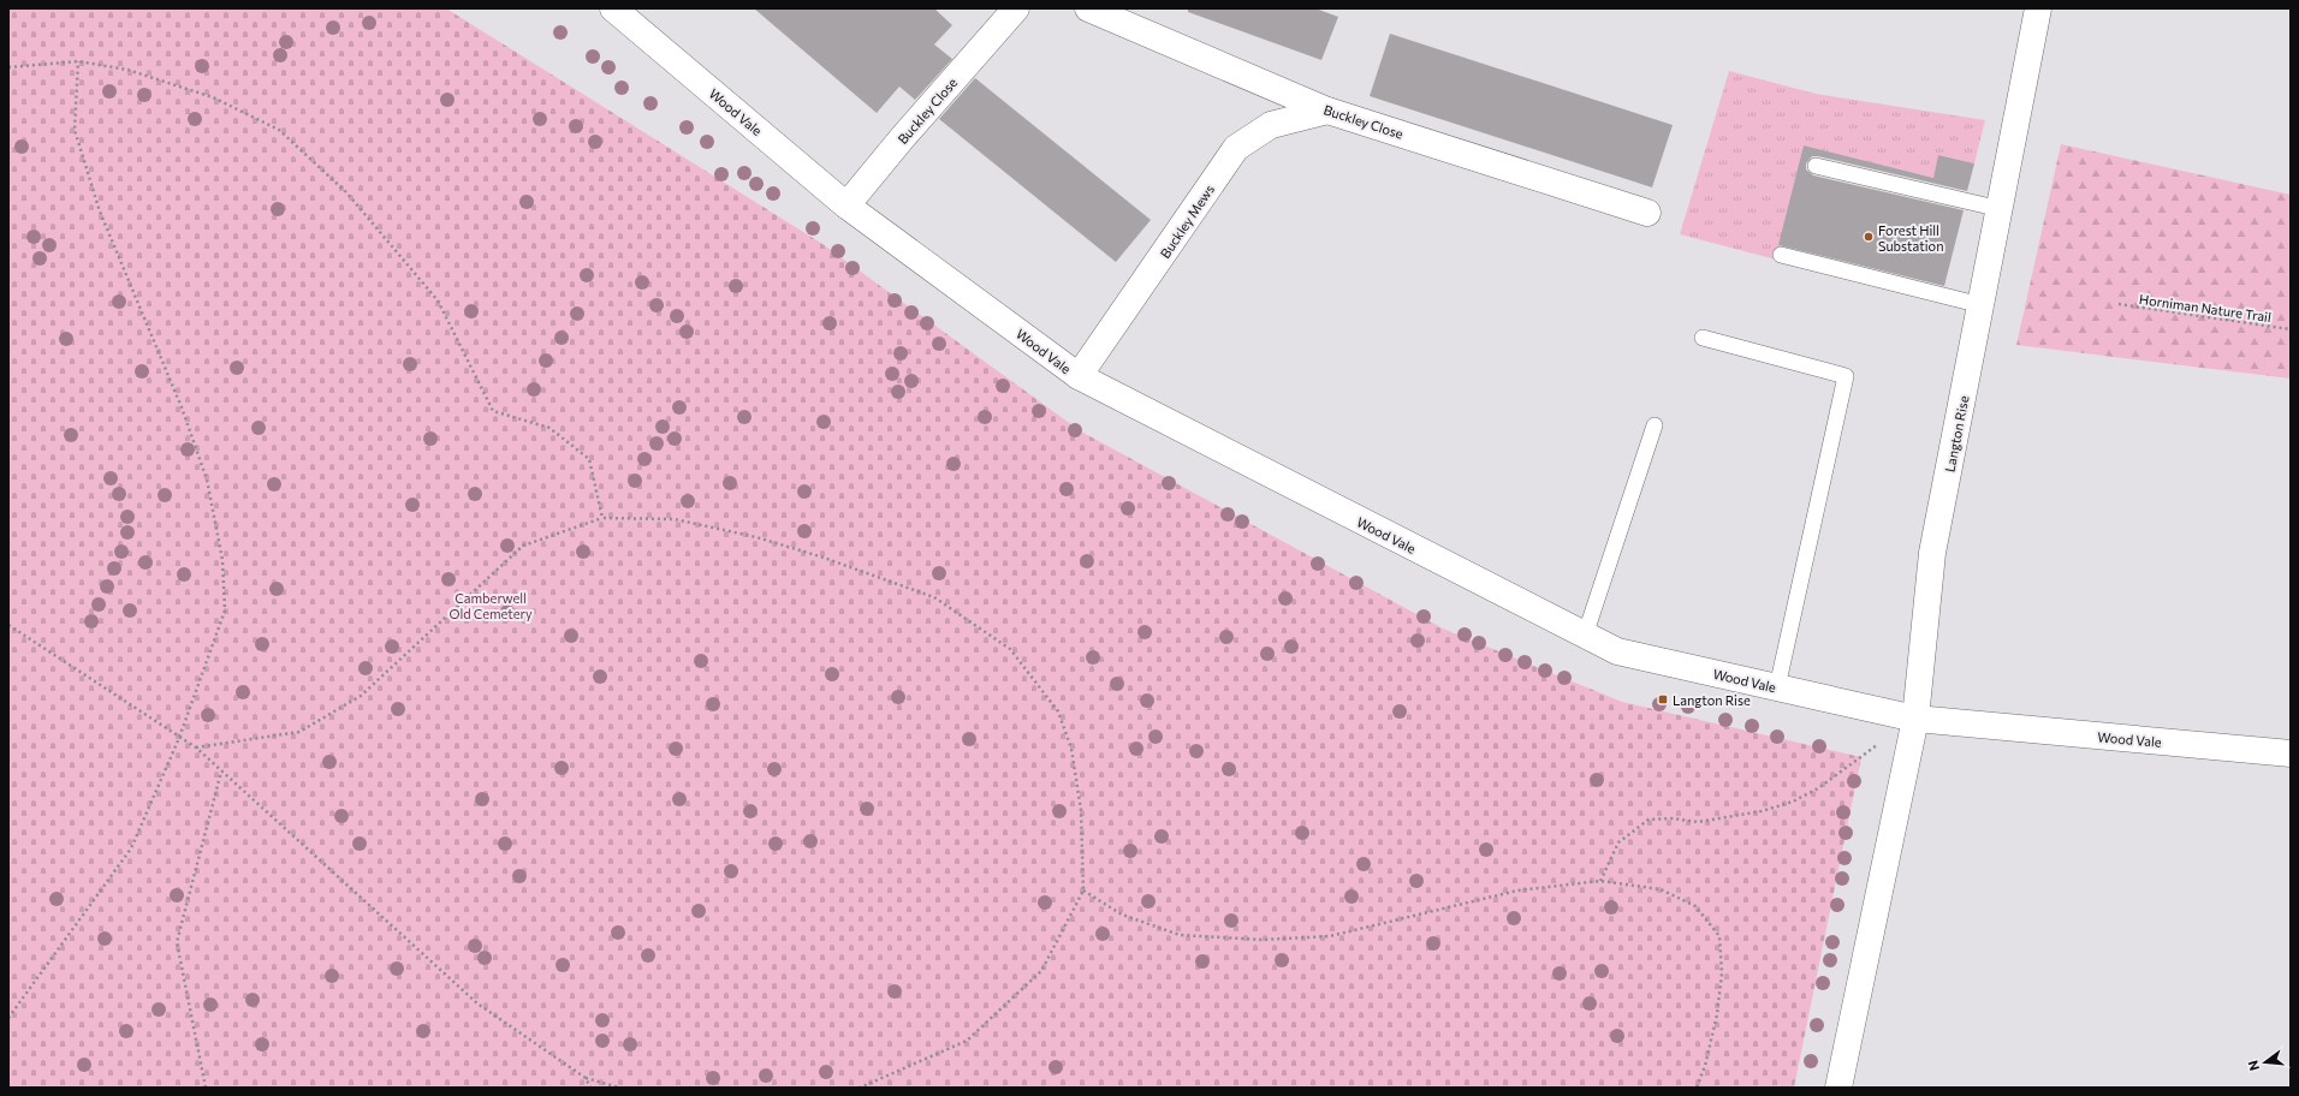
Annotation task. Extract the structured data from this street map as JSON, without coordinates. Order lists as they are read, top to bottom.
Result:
{
  "streets": {
    "street": [
      "Buckley Close",
      "Wood Vale",
      "Buckley Mews",
      "Langton Rise"
    ],
    "path": ["Horniman Nature Trail"]
  },
  "crossings": [
    ["Buckley Close", "Wood Vale"],
    ["Buckley Close", "Buckley Mews"],
    ["Wood Vale", "Buckley Mews"],
    ["Wood Vale", "Langton Rise"]
  ],
  "parks": ["Camberwell Old Cemetery"],
  "places": {
    "other": ["Forest Hill Substation"],
    "transit": ["Langton Rise"]
  },
  "north": "left"
}
